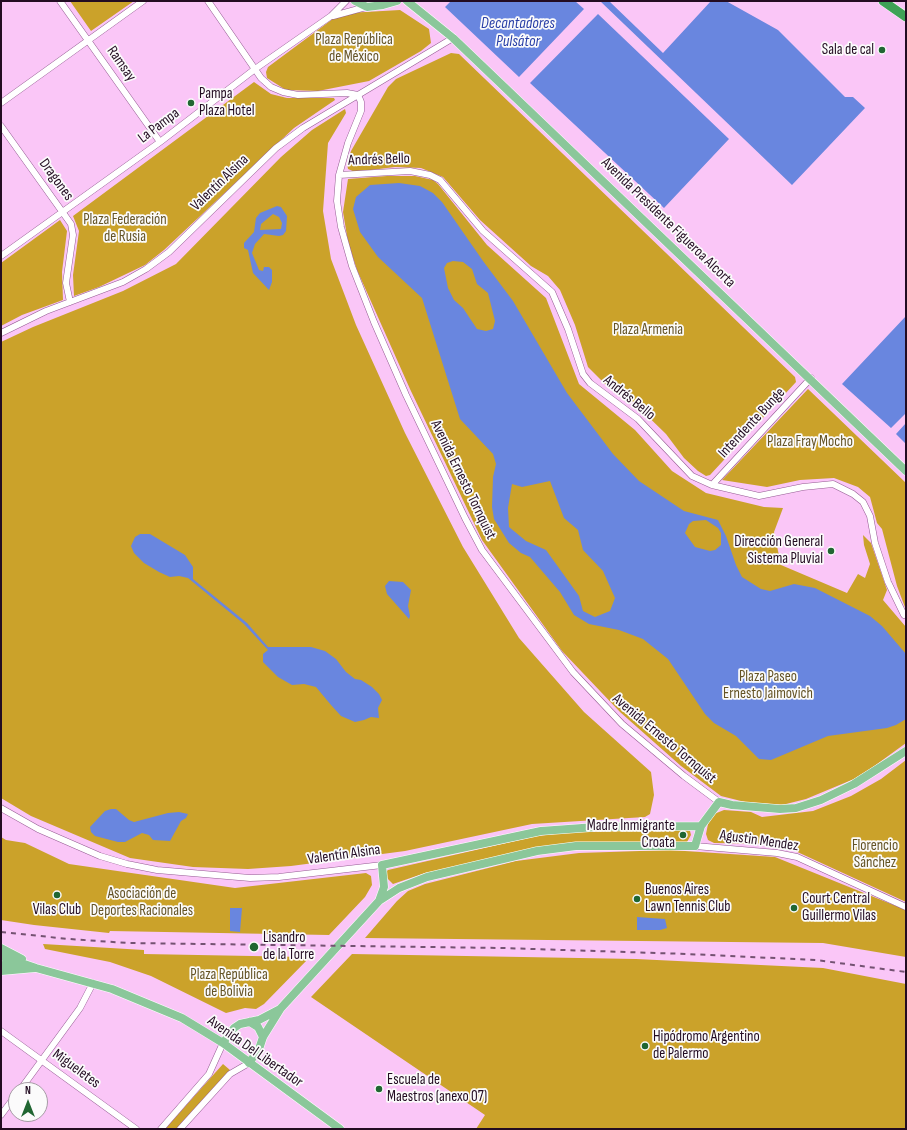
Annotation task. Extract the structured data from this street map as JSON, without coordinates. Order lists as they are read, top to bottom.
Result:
{
  "streets": {
    "main road": ["Valentín Alsina", "Avenida Presidente Figueroa Alcorta", "Avenida Del Libertador"],
    "street": [
      "Ramsay",
      "La Pampa",
      "Andrés Bello",
      "Dragones",
      "Intendente Bunge",
      "Avenida Ernesto Tornquist",
      "Agustin Mendez",
      "Migueletes"
    ]
  },
  "crossings": [
    ["Ramsay", "La Pampa"],
    ["La Pampa", "Dragones"],
    ["Andrés Bello", "Intendente Bunge"],
    ["Andrés Bello", "Avenida Ernesto Tornquist"],
    ["Dragones", "Valentín Alsina"],
    ["Valentín Alsina", "Avenida Presidente Figueroa Alcorta"],
    ["Valentín Alsina", "Avenida Ernesto Tornquist"],
    ["Avenida Presidente Figueroa Alcorta", "Intendente Bunge"]
  ],
  "water": ["Decantadores Pulsátor"],
  "parks": [
    "Plaza República de México",
    "Plaza Federación de Rusia",
    "Plaza Armenia",
    "Plaza Fray Mocho",
    "Plaza Paseo Ernesto Jaimovich",
    "Florencio Sánchez",
    "Asociación de Deportes Racionales",
    "Plaza República de Bolivia"
  ],
  "places": [
    "Sala de cal",
    "Pampa Plaza Hotel",
    "Dirección General Sistema Pluvial",
    "Madre Inmigrante Croata",
    "Vilas Club",
    "Buenos Aires Lawn Tennis Club",
    "Court Central Guillermo Vilas",
    "Lisandro de la Torre",
    "Hipódromo Argentino de Palermo",
    "Escuela de Maestros (anexo 07)"
  ],
  "north": "top"
}
